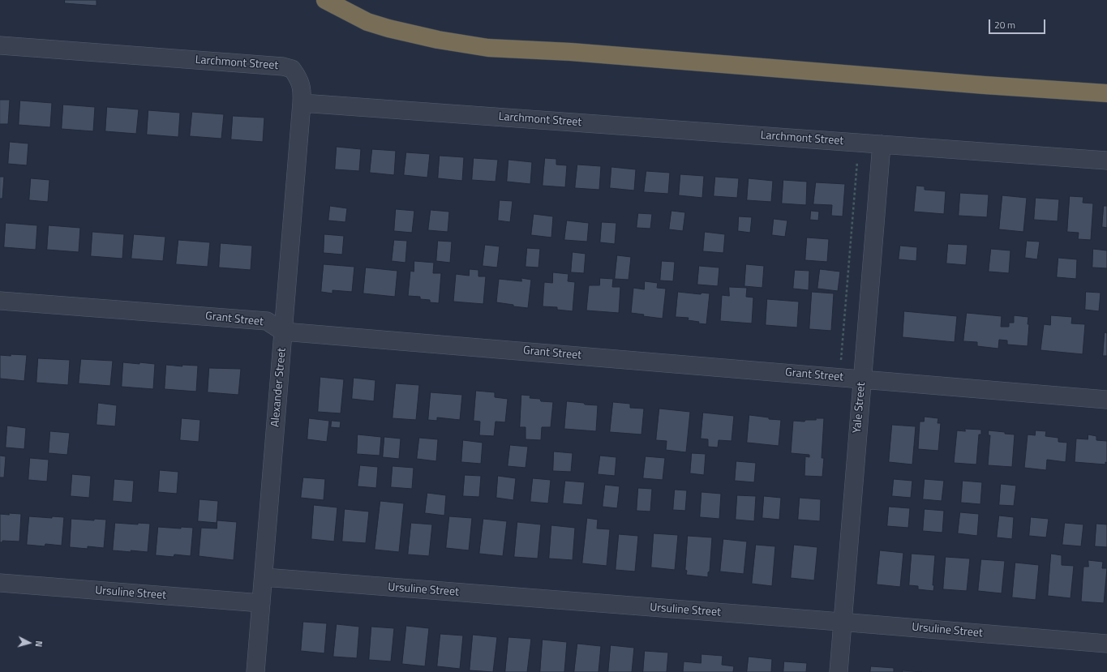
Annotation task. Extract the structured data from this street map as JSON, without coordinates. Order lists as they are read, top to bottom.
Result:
{
  "streets": {
    "street": [
      "Larchmont Street",
      "Grant Street",
      "Alexander Street",
      "Yale Street",
      "Ursuline Street"
    ]
  },
  "crossings": [
    ["Larchmont Street", "Alexander Street"],
    ["Larchmont Street", "Yale Street"],
    ["Grant Street", "Alexander Street"],
    ["Grant Street", "Yale Street"],
    ["Alexander Street", "Ursuline Street"],
    ["Yale Street", "Ursuline Street"]
  ],
  "scale_bar": "20 m",
  "north": "right"
}
